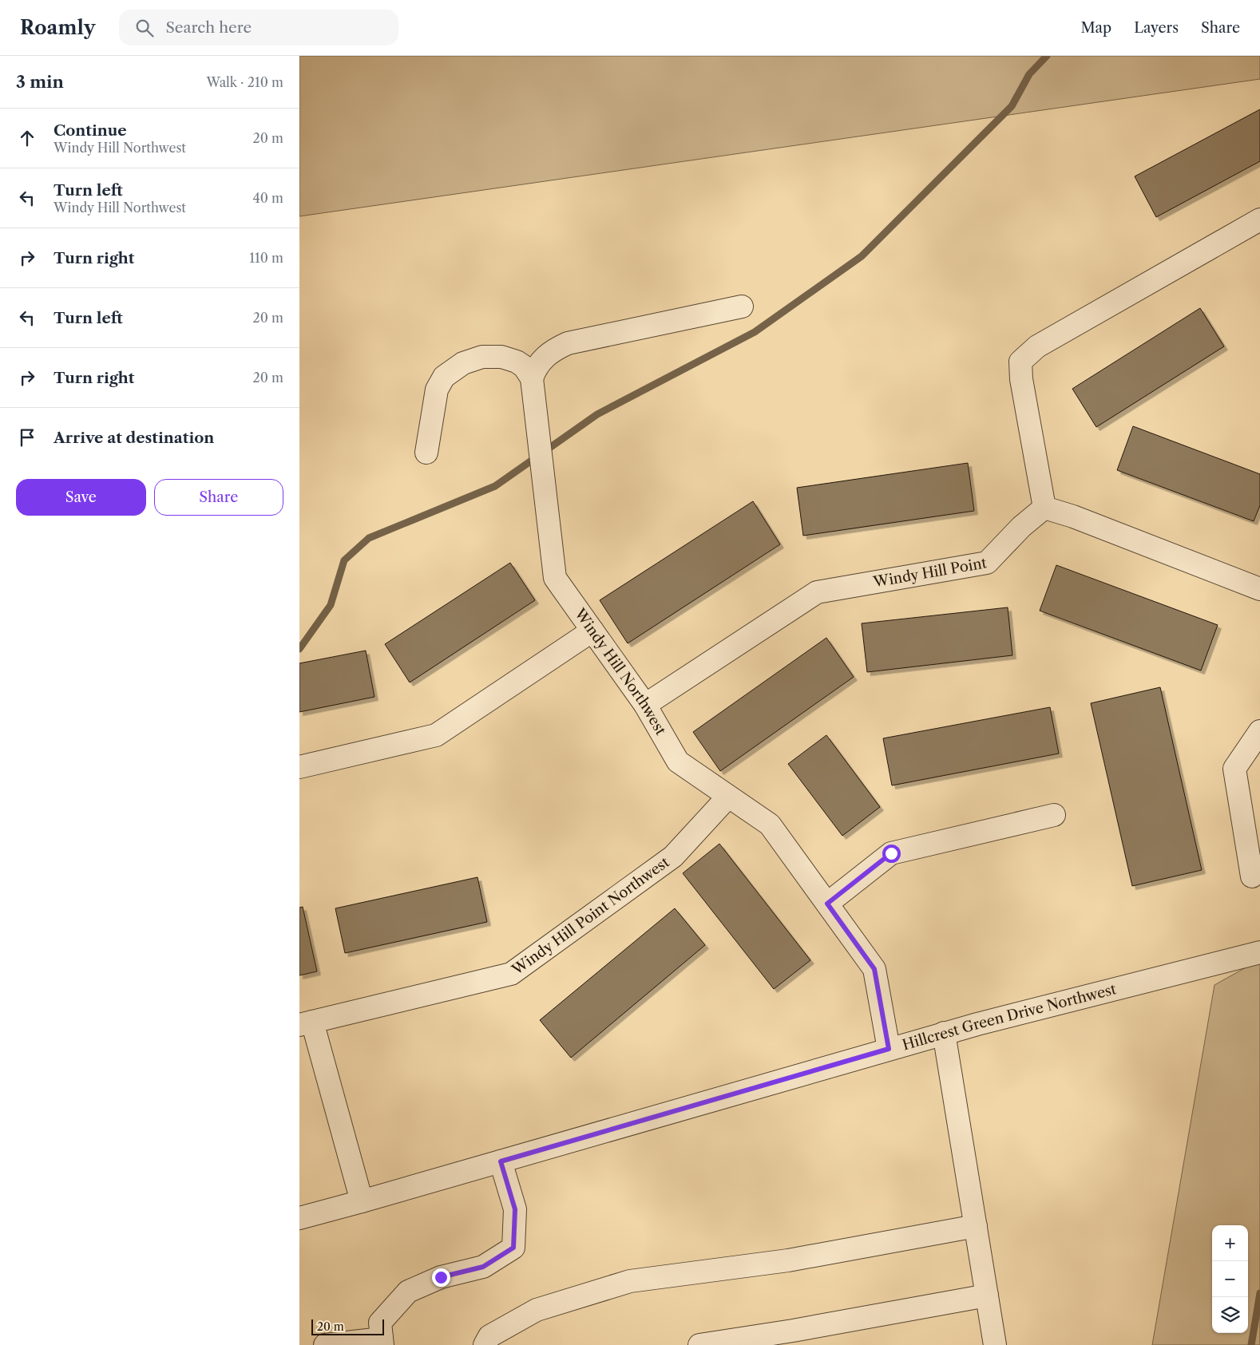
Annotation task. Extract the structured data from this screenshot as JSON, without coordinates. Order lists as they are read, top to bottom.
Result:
{
  "streets": {
    "street": [
      "Windy Hill Point",
      "Windy Hill Northwest",
      "Windy Hill Point Northwest",
      "Hillcrest Green Drive Northwest"
    ]
  },
  "crossings": [
    ["Windy Hill Point", "Windy Hill Northwest"],
    ["Windy Hill Northwest", "Windy Hill Point Northwest"],
    ["Windy Hill Northwest", "Hillcrest Green Drive Northwest"],
    ["Windy Hill Point Northwest", "Hillcrest Green Drive Northwest"]
  ],
  "scale_bar": "20 m",
  "page": {
    "header": "Roamly",
    "search": "Search here",
    "nav": ["Map", "Layers", "Share"],
    "heading": ["3 min", "Walk · 210 m"],
    "list": [
      ["Continue", "Windy Hill Northwest", "20 m"],
      ["Turn left", "Windy Hill Northwest", "40 m"],
      ["Turn right", "110 m"],
      ["Turn left", "20 m"],
      ["Turn right", "20 m"],
      "Arrive at destination"
    ],
    "buttons": ["Save", "Share"],
    "map_buttons": ["+", "−"],
    "scale": "20 m"
  }
}
